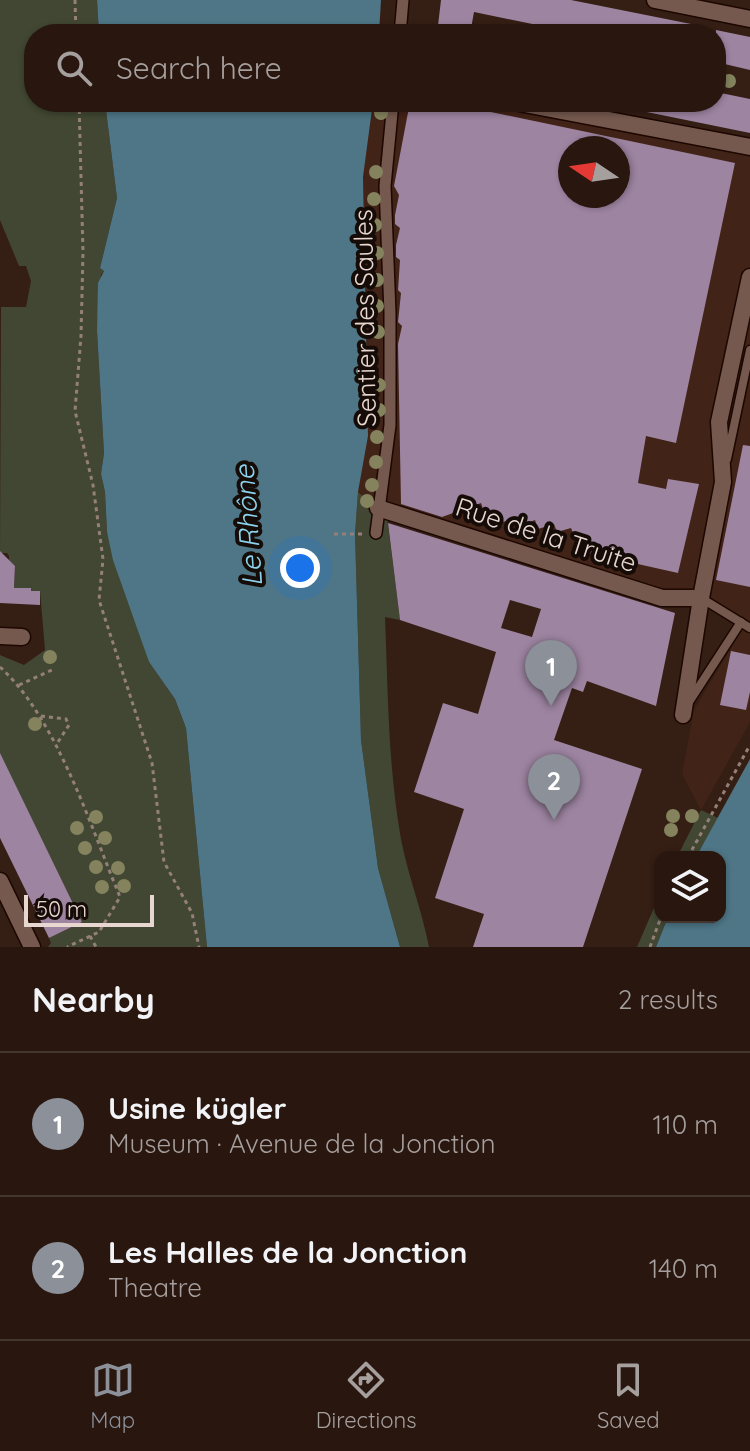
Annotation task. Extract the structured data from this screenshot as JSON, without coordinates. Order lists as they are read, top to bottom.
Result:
{
  "streets": {
    "street": ["Sentier des Saules", "Rue de la Truite"]
  },
  "crossings": [
    ["Sentier des Saules", "Rue de la Truite"]
  ],
  "water": ["Le Rhône"],
  "scale_bar": "50 m",
  "north": "left",
  "page": {
    "search": "Search here",
    "pins": ["1", "2"],
    "scale": "50 m",
    "heading": ["Nearby", "2 results"],
    "list": [
      {
        "mark": "1",
        "name": "Usine kügler",
        "note": "Museum · Avenue de la Jonction",
        "value": "110 m"
      },
      {
        "mark": "2",
        "name": "Les Halles de la Jonction",
        "note": "Theatre",
        "value": "140 m"
      }
    ],
    "nav": ["Map", "Directions", "Saved"]
  }
}
